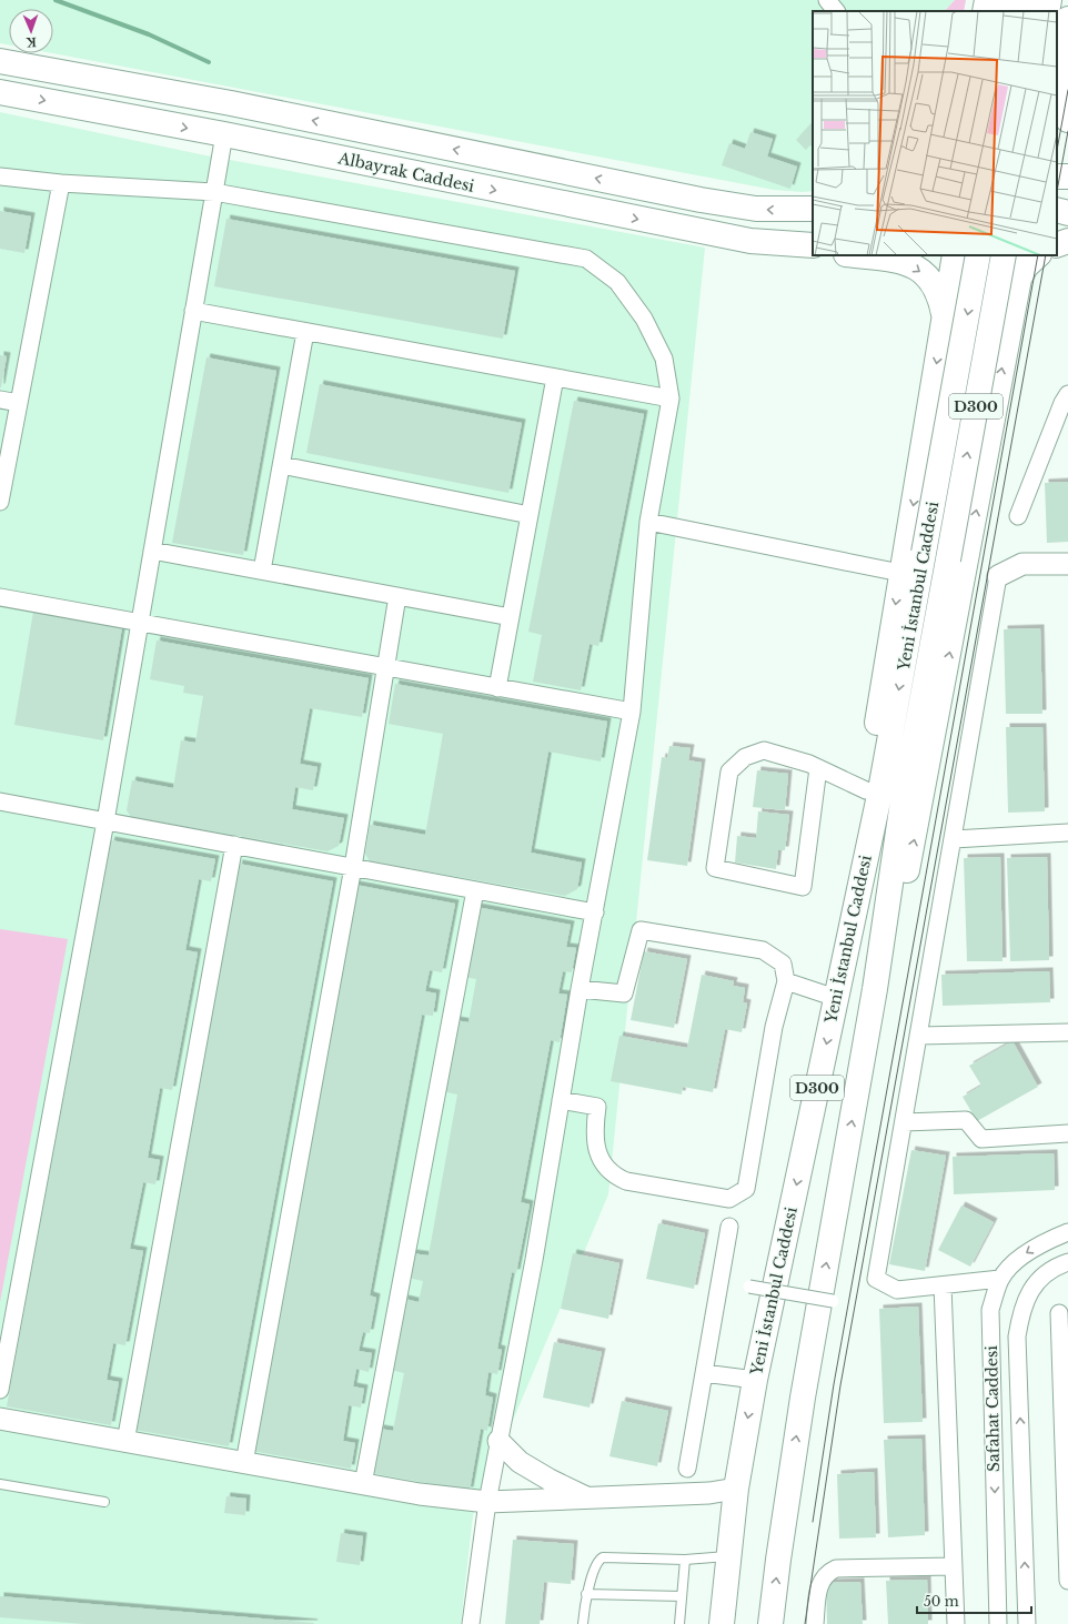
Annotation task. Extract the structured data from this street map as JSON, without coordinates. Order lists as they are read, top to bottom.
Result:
{
  "streets": {
    "main road": ["Albayrak Caddesi", "D300", "Yeni İstanbul Caddesi"],
    "street": ["Safahat Caddesi"]
  },
  "scale_bar": "50 m",
  "north": "bottom"
}
